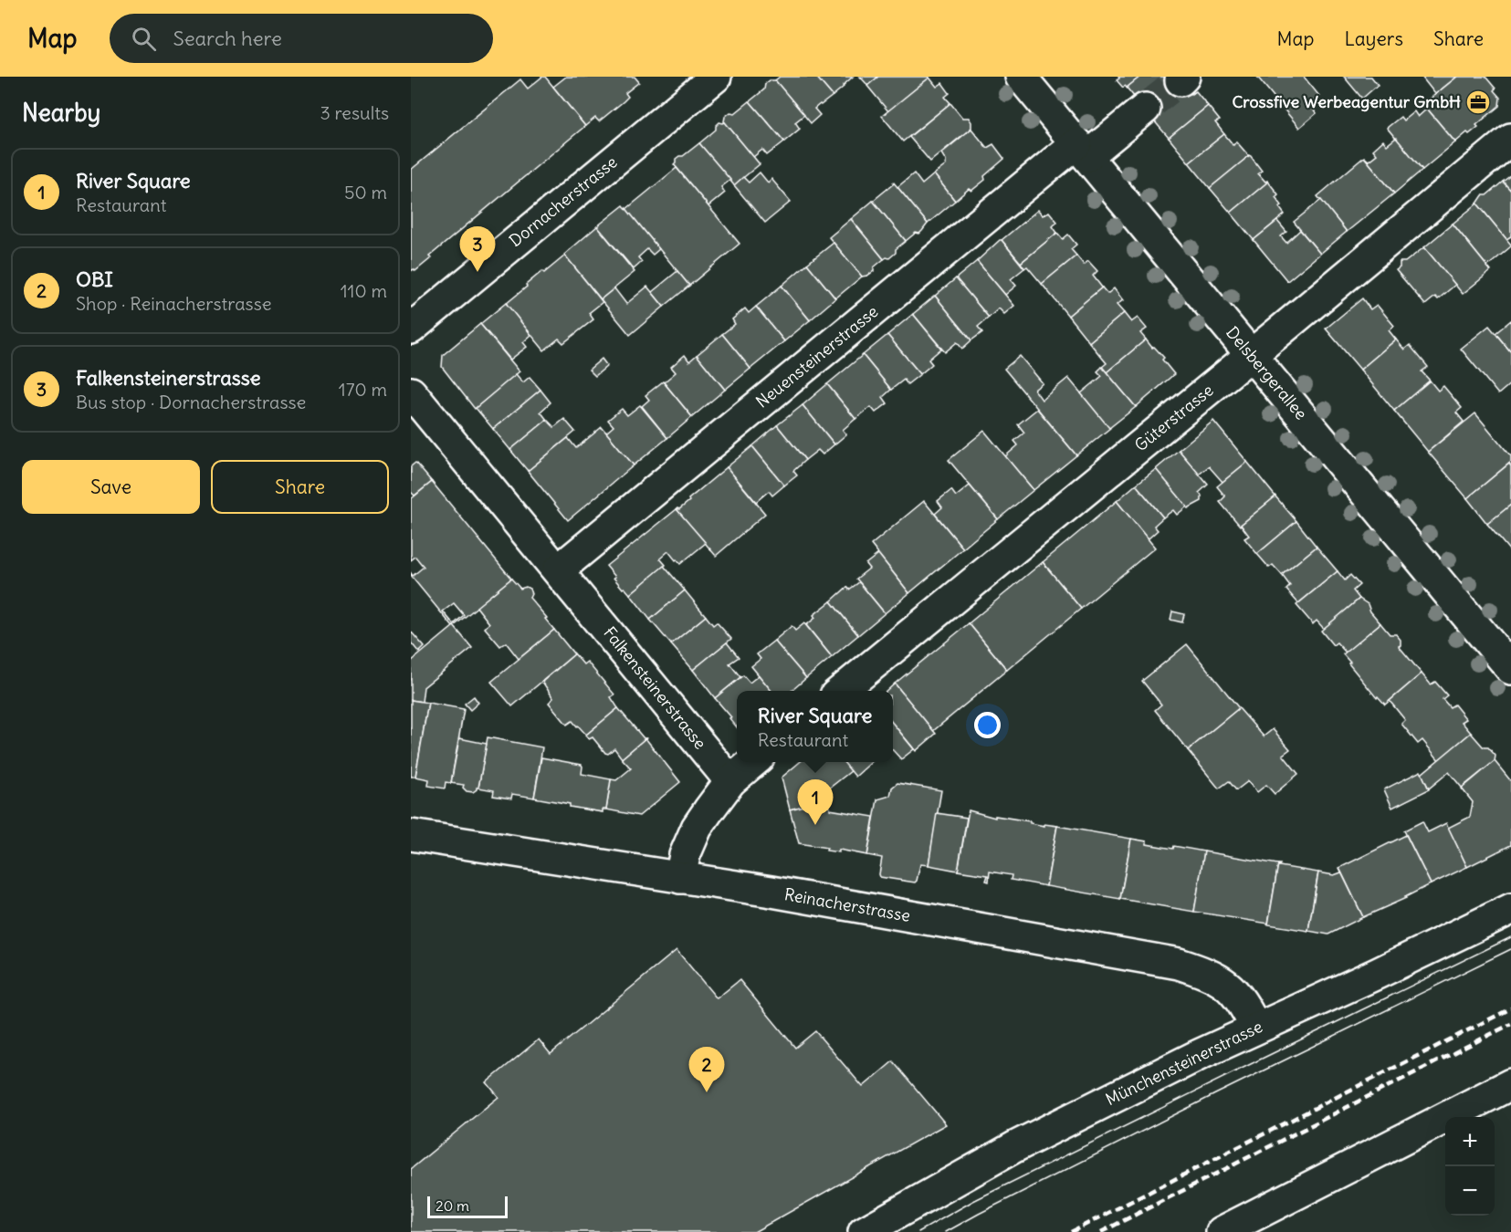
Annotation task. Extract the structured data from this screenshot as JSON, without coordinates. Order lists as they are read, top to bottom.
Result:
{
  "streets": {
    "street": [
      "Dornacherstrasse",
      "Neuensteinerstrasse",
      "Delsbergerallee",
      "Güterstrasse",
      "Falkensteinerstrasse",
      "Reinacherstrasse",
      "Münchensteinerstrasse"
    ]
  },
  "crossings": [
    ["Neuensteinerstrasse", "Delsbergerallee"],
    ["Neuensteinerstrasse", "Falkensteinerstrasse"],
    ["Delsbergerallee", "Güterstrasse"],
    ["Reinacherstrasse", "Münchensteinerstrasse"]
  ],
  "places": {
    "office": ["Crossfive Werbeagentur GmbH"]
  },
  "scale_bar": "20 m",
  "page": {
    "header": "Map",
    "search": "Search here",
    "nav": ["Map", "Layers", "Share"],
    "heading": ["Nearby", "3 results"],
    "list": [
      {
        "mark": "1",
        "name": "River Square",
        "note": "Restaurant",
        "value": "50 m"
      },
      {
        "mark": "2",
        "name": "OBI",
        "note": "Shop · Reinacherstrasse",
        "value": "110 m"
      },
      {
        "mark": "3",
        "name": "Falkensteinerstrasse",
        "note": "Bus stop · Dornacherstrasse",
        "value": "170 m"
      }
    ],
    "pins": ["3", "1", "2"],
    "buttons": ["Save", "Share"],
    "popup": ["River Square", "Restaurant"],
    "map_buttons": ["+", "−"],
    "scale": "20 m"
  }
}
